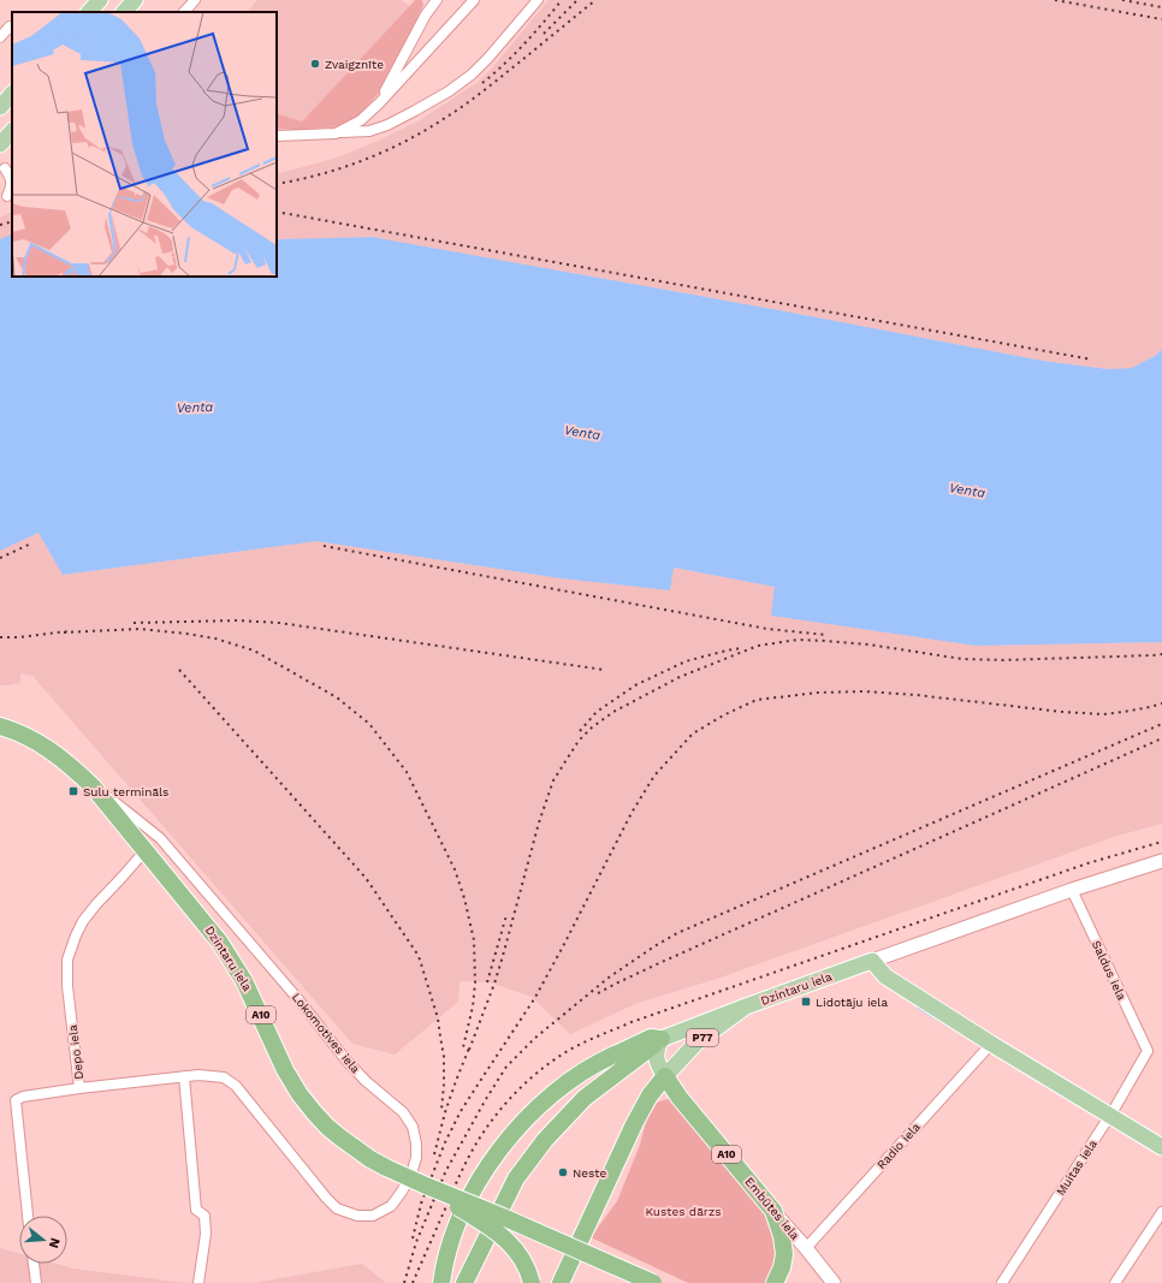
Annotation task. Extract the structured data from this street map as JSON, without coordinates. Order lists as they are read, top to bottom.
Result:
{
  "streets": {
    "highway": ["Dzintaru iela", "A10", "Embūtes iela"],
    "main road": ["P77"],
    "street": [
      "Saldus iela",
      "Lokomotīves iela",
      "Depo iela",
      "Radio iela",
      "Muitas iela"
    ]
  },
  "crossings": [
    ["Dzintaru iela", "Saldus iela"],
    ["Dzintaru iela", "A10"],
    ["Dzintaru iela", "Lokomotīves iela"],
    ["Dzintaru iela", "P77"],
    ["Dzintaru iela", "Depo iela"],
    ["Dzintaru iela", "Embūtes iela"],
    ["Saldus iela", "Muitas iela"],
    ["A10", "Embūtes iela"],
    ["Lokomotīves iela", "Depo iela"],
    ["P77", "Embūtes iela"],
    ["Radio iela", "Embūtes iela"]
  ],
  "water": ["Venta"],
  "parks": ["Kustes dārzs"],
  "places": {
    "other": ["Zvaigznīte", "Neste"],
    "transit": ["Sulu termināls", "Lidotāju iela"]
  },
  "north": "right"
}
